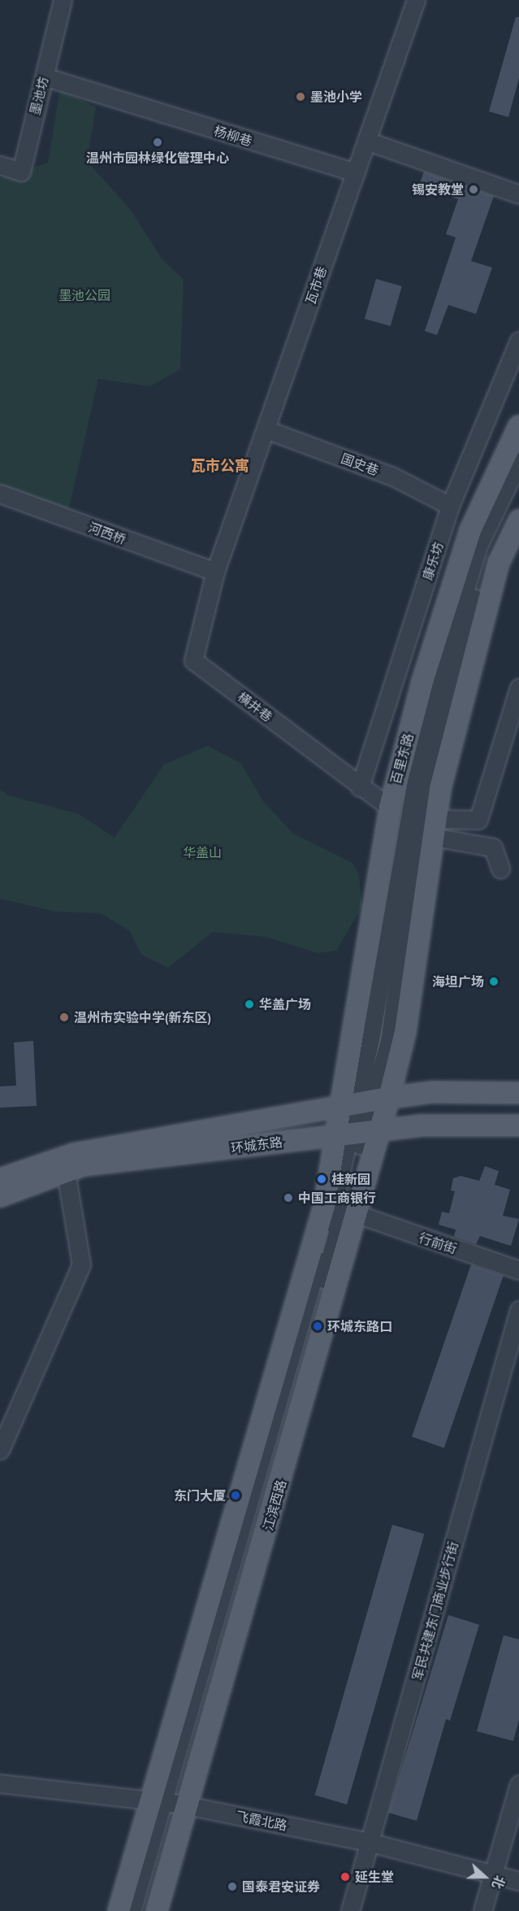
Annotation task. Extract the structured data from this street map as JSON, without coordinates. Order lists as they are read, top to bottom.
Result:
{
  "streets": {
    "main road": ["百里东路", "环城东路", "江滨西路"],
    "street": [
      "墨池坊",
      "杨柳巷",
      "瓦市巷",
      "国史巷",
      "河西桥",
      "康乐坊",
      "横井巷",
      "行前街",
      "军民共建东门商业步行街",
      "飞霞北路"
    ]
  },
  "crossings": [
    ["墨池坊", "杨柳巷"],
    ["杨柳巷", "瓦市巷"],
    ["瓦市巷", "国史巷"],
    ["瓦市巷", "河西桥"],
    ["瓦市巷", "横井巷"],
    ["国史巷", "康乐坊"],
    ["河西桥", "横井巷"],
    ["康乐坊", "横井巷"],
    ["横井巷", "百里东路"],
    ["百里东路", "环城东路"],
    ["百里东路", "江滨西路"],
    ["环城东路", "江滨西路"],
    ["行前街", "江滨西路"],
    ["江滨西路", "飞霞北路"],
    ["军民共建东门商业步行街", "飞霞北路"]
  ],
  "districts": ["瓦市公寓"],
  "parks": ["墨池公园", "华盖山"],
  "places": [
    "墨池小学",
    "温州市园林绿化管理中心",
    "锡安教堂",
    "海坦广场",
    "华盖广场",
    "温州市实验中学(新东区)",
    "桂新园",
    "中国工商银行",
    "环城东路口",
    "东门大厦",
    "延生堂",
    "国泰君安证券"
  ],
  "north": "right"
}
